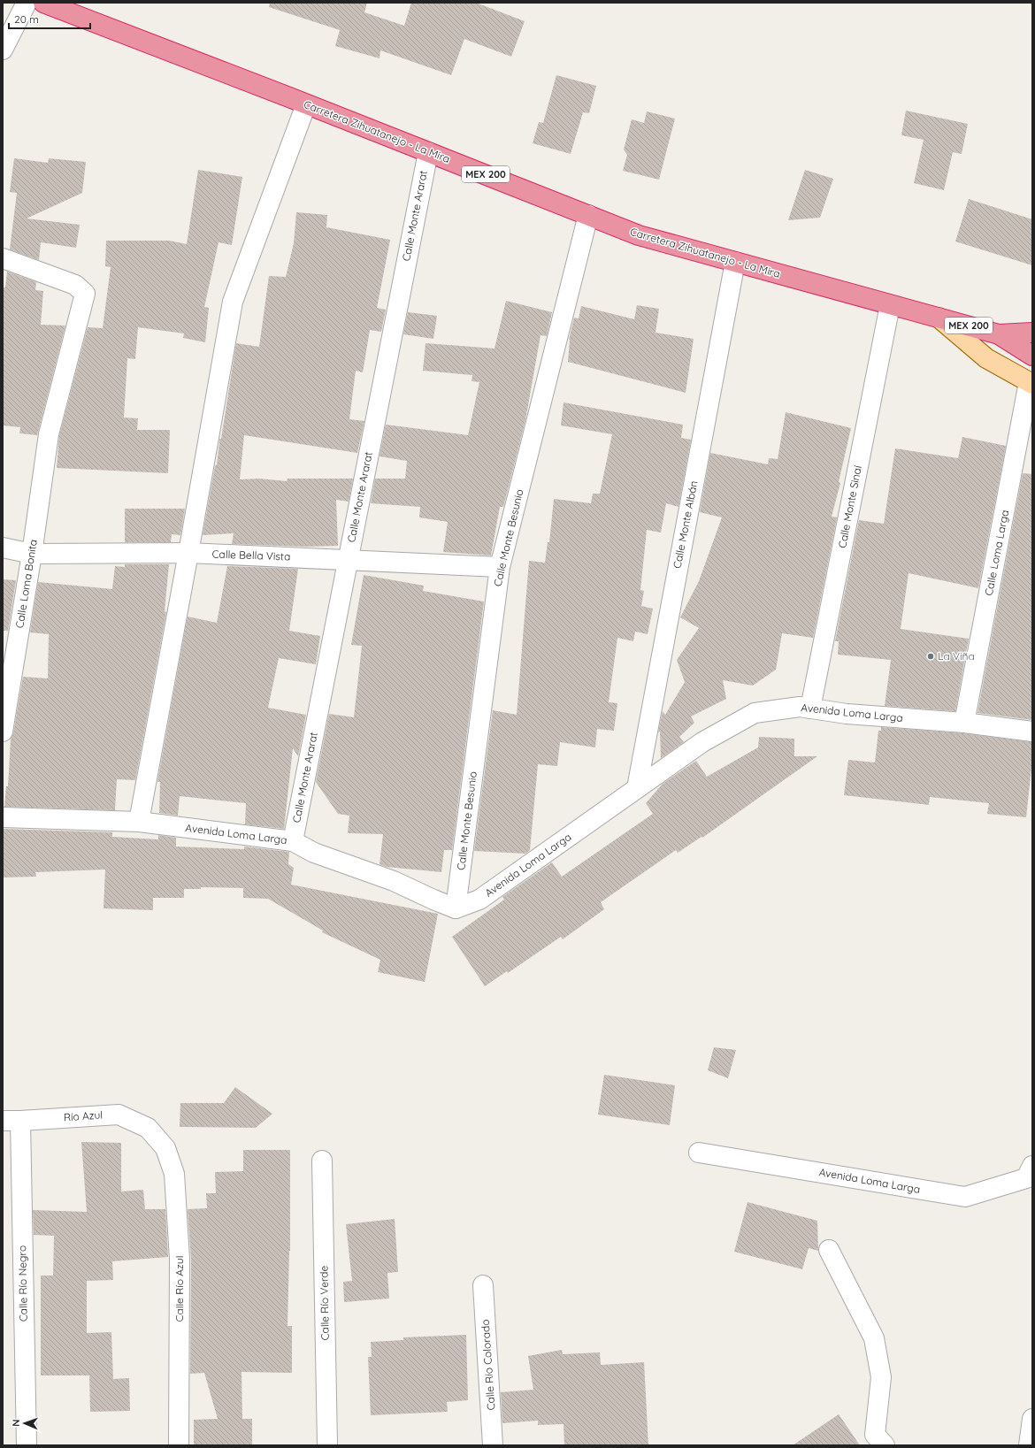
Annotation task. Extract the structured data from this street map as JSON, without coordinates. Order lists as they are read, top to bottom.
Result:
{
  "streets": {
    "highway": ["Carretera Zihuatanejo - La Mira", "MEX 200"],
    "street": [
      "Calle Monte Ararat",
      "Calle Monte Sinaí",
      "Calle Monte Albán",
      "Calle Monte Besunio",
      "Calle Loma Larga",
      "Calle Bella Vista",
      "Calle Loma Bonita",
      "Avenida Loma Larga",
      "Río Azul",
      "Calle Río Negro",
      "Calle Río Azul",
      "Calle Río Verde",
      "Calle Río Colorado"
    ]
  },
  "crossings": [
    ["Carretera Zihuatanejo - La Mira", "MEX 200"],
    ["Carretera Zihuatanejo - La Mira", "Calle Monte Ararat"],
    ["Carretera Zihuatanejo - La Mira", "Calle Monte Sinaí"],
    ["Carretera Zihuatanejo - La Mira", "Calle Monte Albán"],
    ["Carretera Zihuatanejo - La Mira", "Calle Monte Besunio"],
    ["Calle Monte Ararat", "Calle Bella Vista"],
    ["Calle Monte Ararat", "Avenida Loma Larga"],
    ["Calle Monte Sinaí", "Avenida Loma Larga"],
    ["Calle Monte Albán", "Avenida Loma Larga"],
    ["Calle Monte Besunio", "Calle Bella Vista"],
    ["Calle Monte Besunio", "Avenida Loma Larga"],
    ["Calle Loma Larga", "Avenida Loma Larga"],
    ["Calle Bella Vista", "Calle Loma Bonita"],
    ["Río Azul", "Calle Río Negro"],
    ["Río Azul", "Calle Río Azul"]
  ],
  "places": ["La Viña"],
  "scale_bar": "20 m",
  "north": "left"
}
